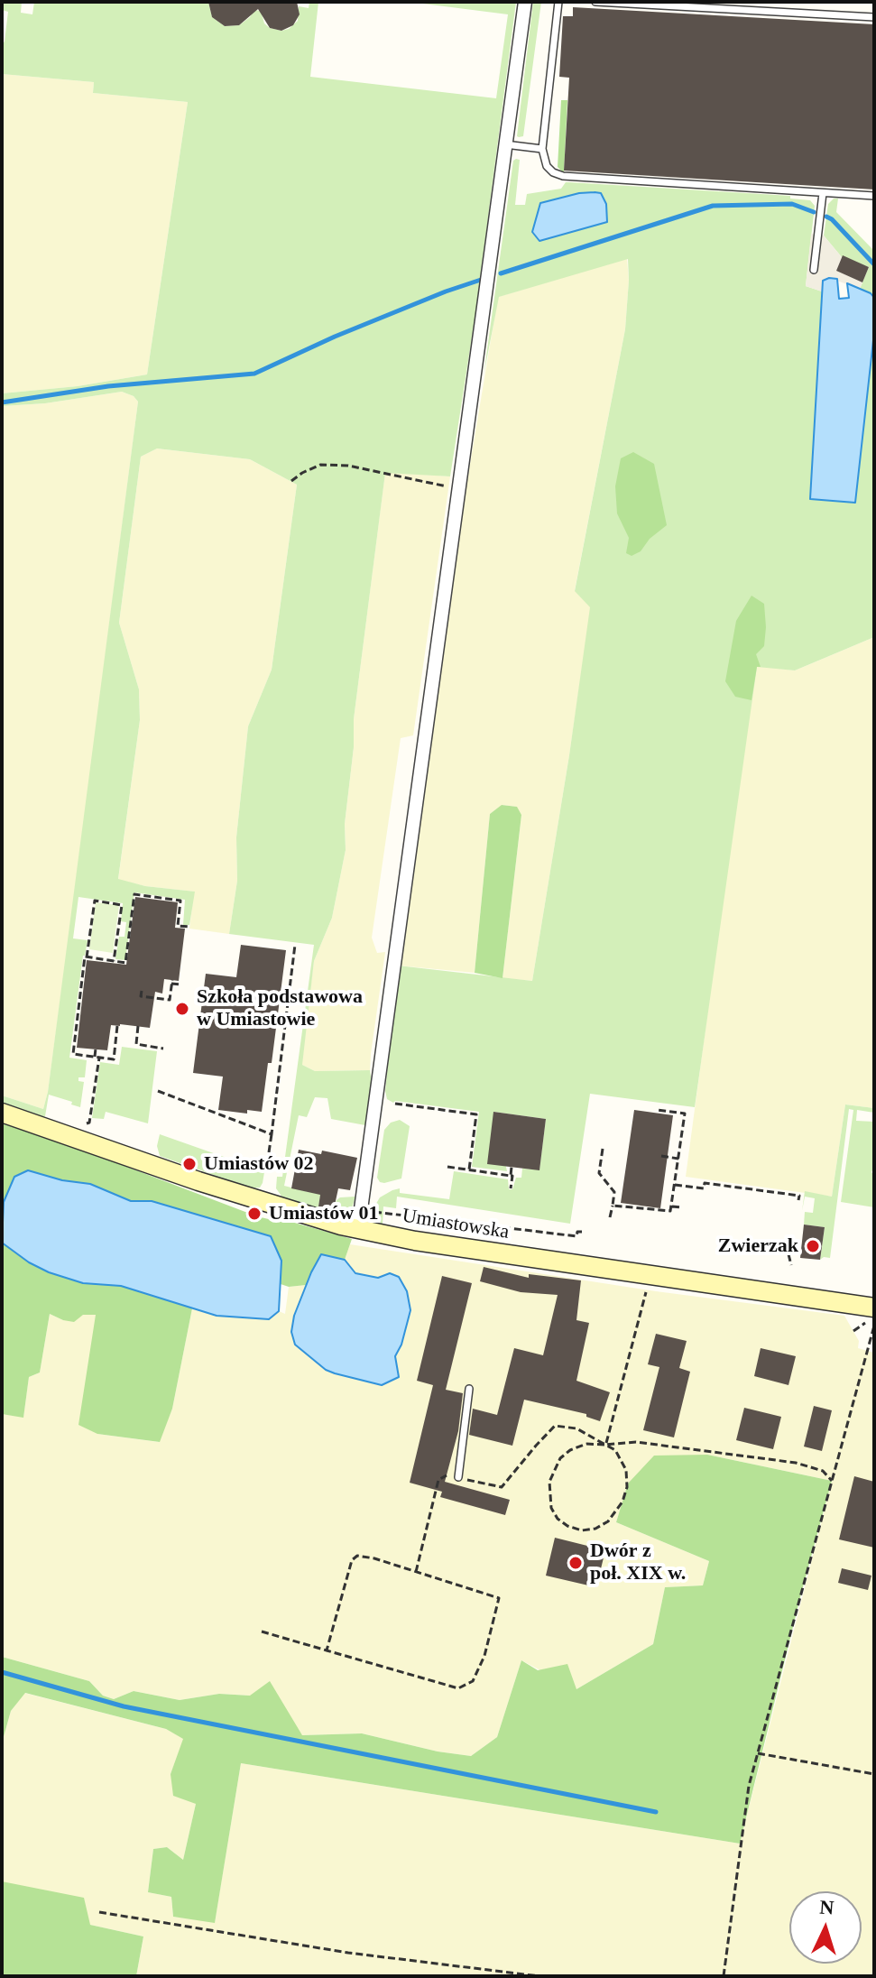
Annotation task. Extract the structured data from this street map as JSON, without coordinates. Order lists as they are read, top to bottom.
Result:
{
  "streets": {
    "main road": ["Umiastowska"]
  },
  "places": [
    "Szkoła podstawowa w Umiastowie",
    "Umiastów 02",
    "Umiastów 01",
    "Zwierzak",
    "Dwór z poł. XIX w."
  ],
  "north": "top"
}
